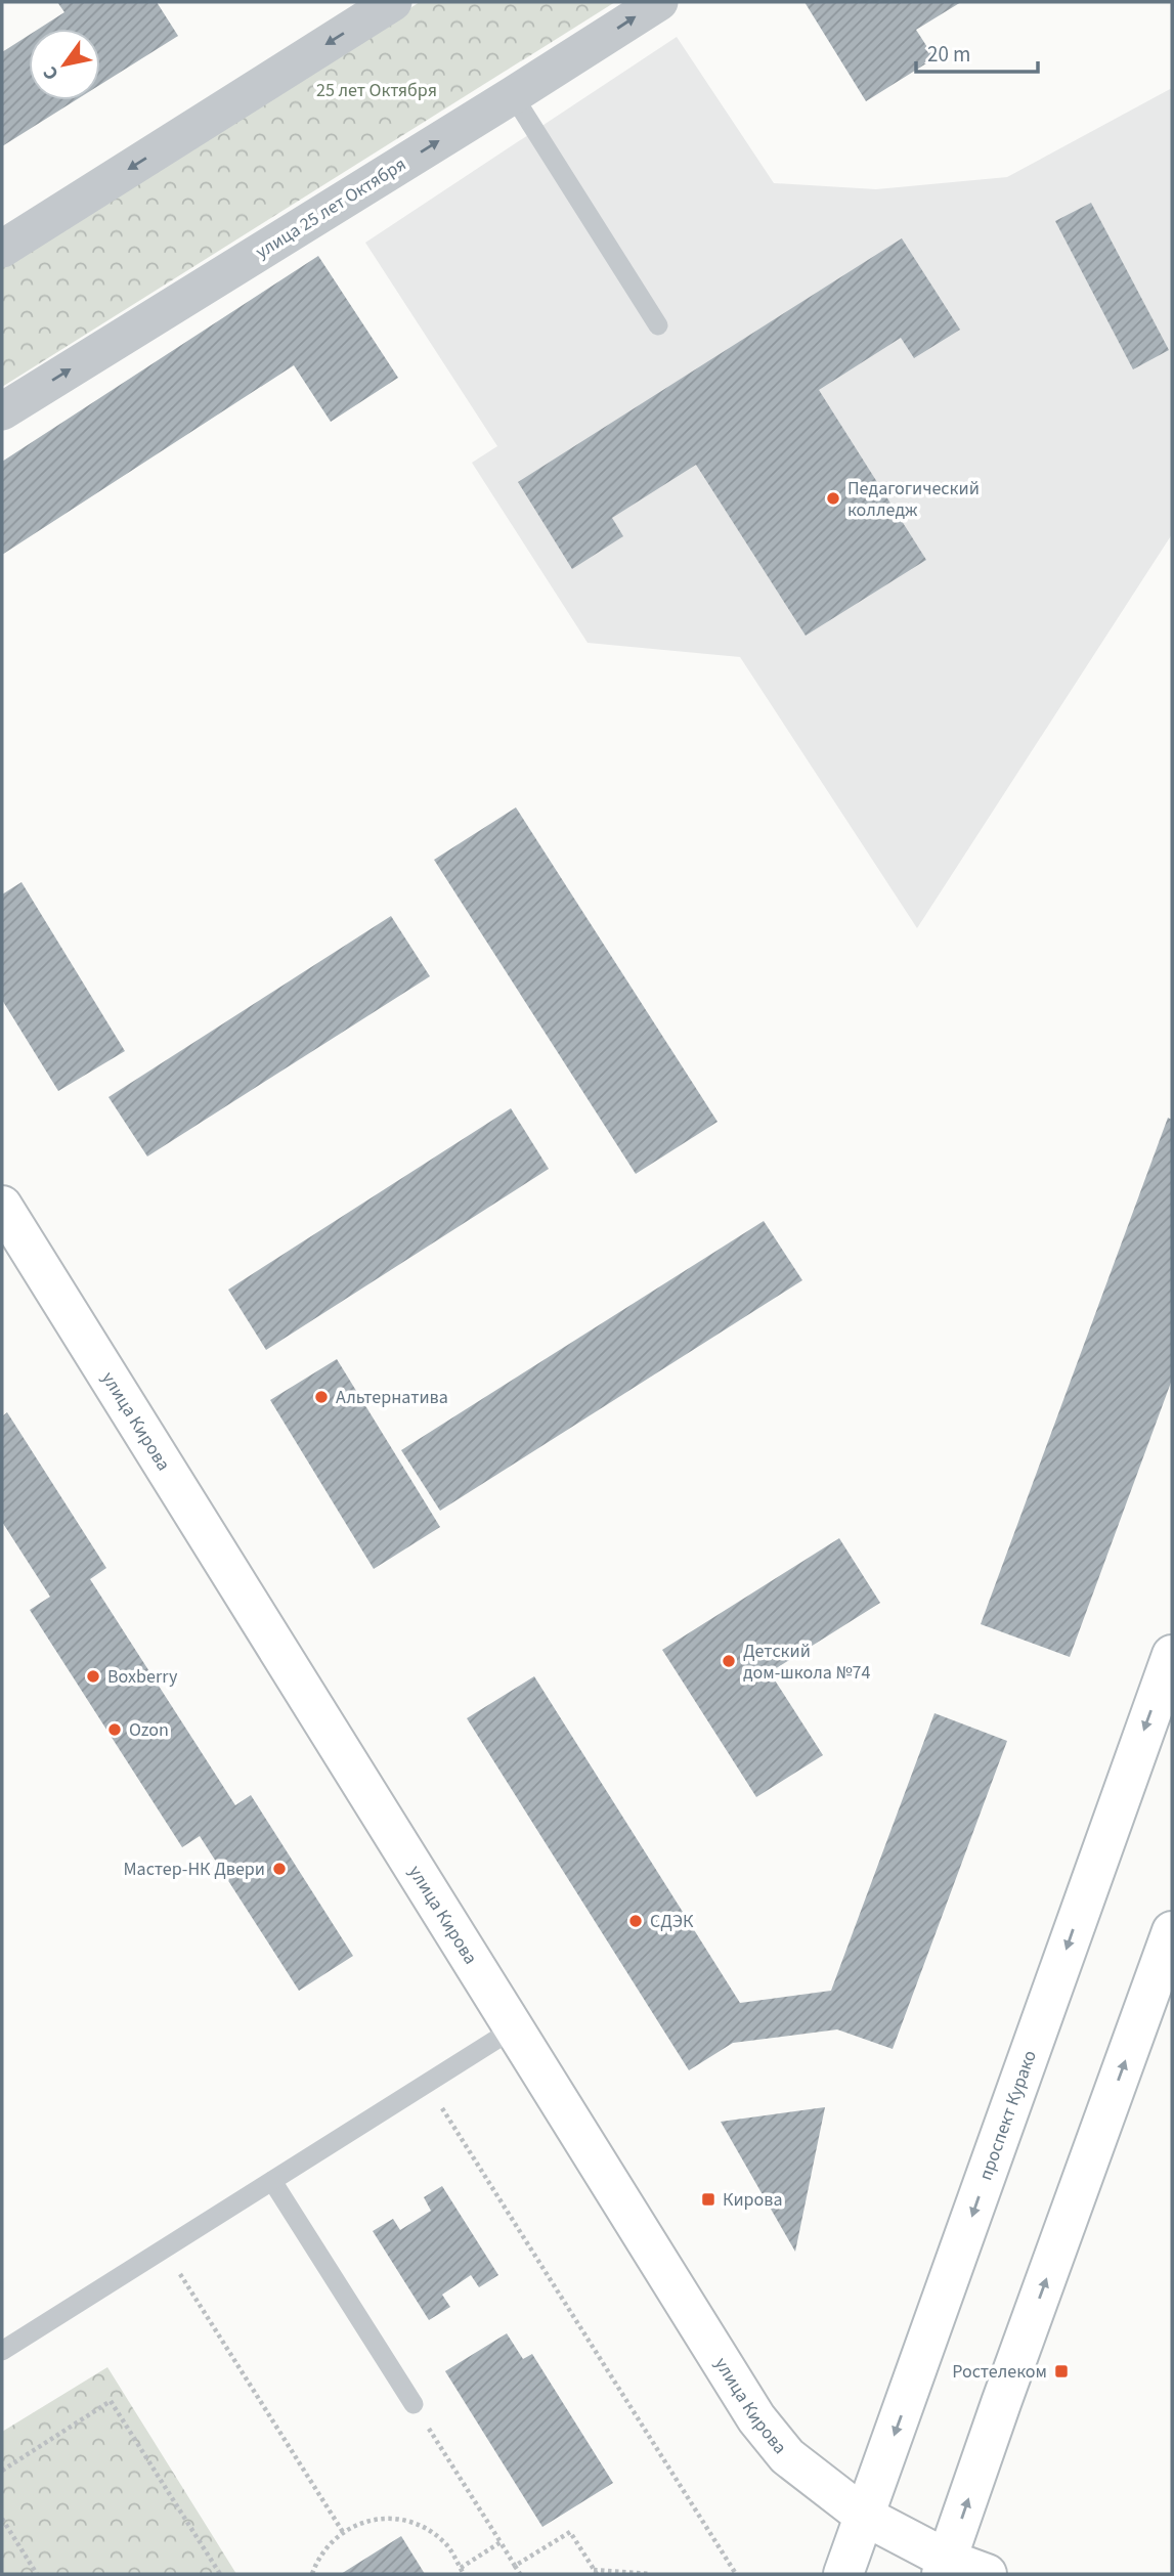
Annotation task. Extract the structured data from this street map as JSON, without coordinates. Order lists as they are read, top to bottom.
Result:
{
  "streets": {
    "main road": ["улица Кирова", "проспект Курако"],
    "street": ["улица 25 лет Октября"]
  },
  "crossings": [
    ["улица Кирова", "проспект Курако"]
  ],
  "parks": ["25 лет Октября"],
  "places": {
    "other": [
      "Педагогический колледж",
      "Альтернатива",
      "Детский дом-школа №74",
      "Boxberry",
      "Ozon",
      "Мастер-НК Двери",
      "СДЭК"
    ],
    "transit": ["Кирова", "Ростелеком"]
  },
  "scale_bar": "20 m",
  "north": "bottom left"
}
